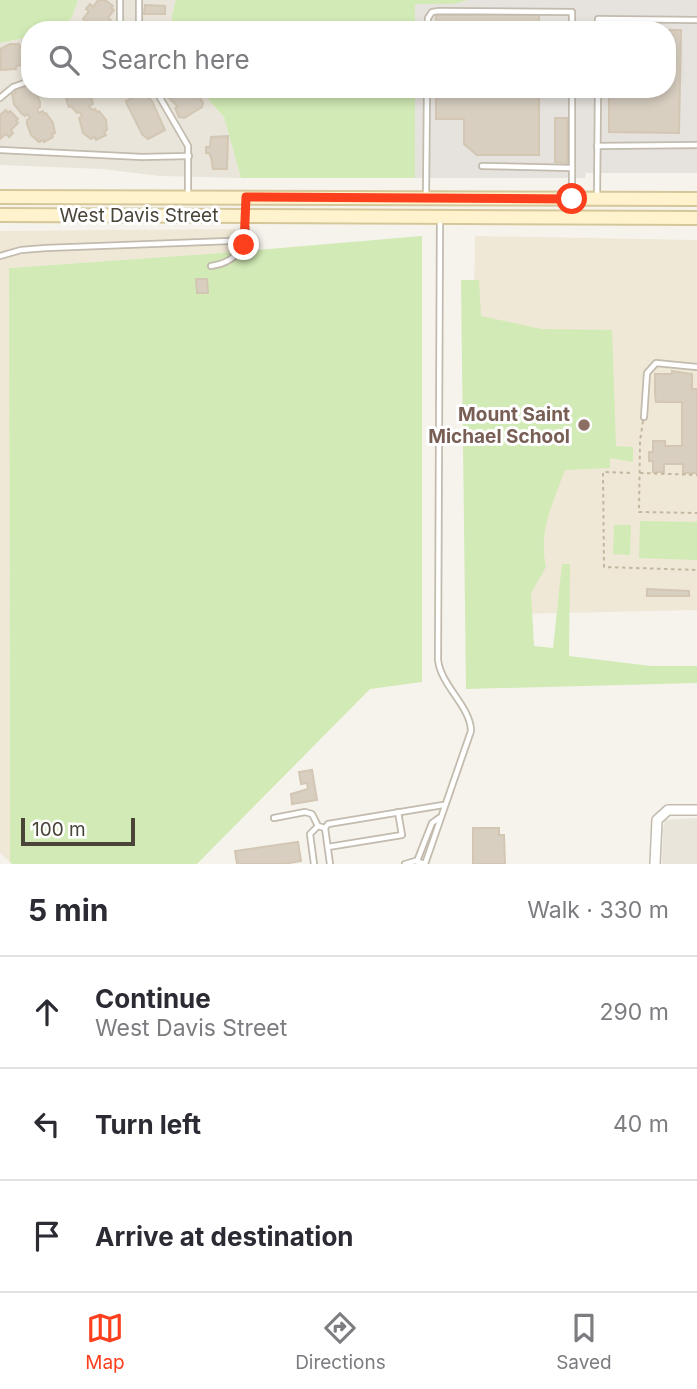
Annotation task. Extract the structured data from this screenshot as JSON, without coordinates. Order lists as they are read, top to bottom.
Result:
{
  "streets": {
    "main road": ["West Davis Street"]
  },
  "places": ["Mount Saint Michael School"],
  "scale_bar": "100 m",
  "page": {
    "search": "Search here",
    "scale": "100 m",
    "heading": ["5 min", "Walk · 330 m"],
    "list": [
      ["Continue", "West Davis Street", "290 m"],
      ["Turn left", "40 m"],
      "Arrive at destination"
    ],
    "nav": ["Map", "Directions", "Saved"]
  }
}
